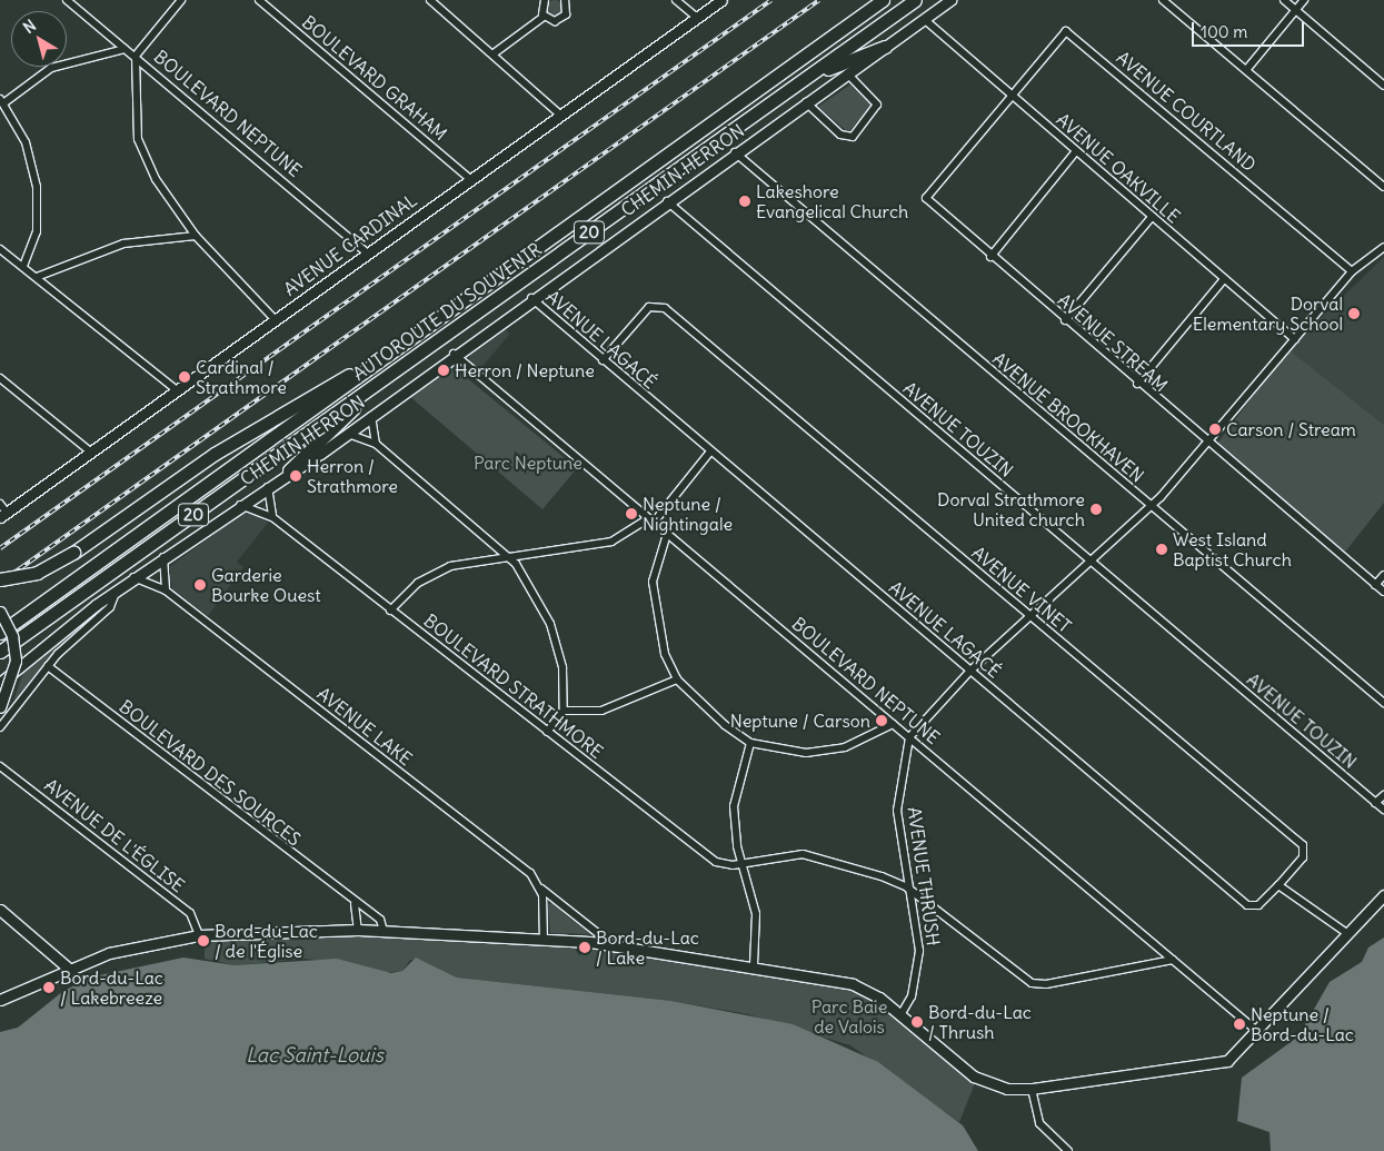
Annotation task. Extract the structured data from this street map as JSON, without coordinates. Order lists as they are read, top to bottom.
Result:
{
  "streets": {
    "highway": ["20", "AUTOROUTE DU SOUVENIR"],
    "main road": ["CHEMIN HERRON", "AVENUE CARDINAL"],
    "street": [
      "BOULEVARD GRAHAM",
      "AVENUE COURTLAND",
      "BOULEVARD NEPTUNE",
      "AVENUE OAKVILLE",
      "AVENUE LAGACÉ",
      "AVENUE STREAM",
      "AVENUE BROOKHAVEN",
      "AVENUE TOUZIN",
      "AVENUE VINET",
      "BOULEVARD STRATHMORE",
      "AVENUE LAKE",
      "BOULEVARD DES SOURCES",
      "AVENUE DE L'ÉGLISE",
      "AVENUE THRUSH"
    ]
  },
  "crossings": [
    ["BOULEVARD GRAHAM", "AVENUE CARDINAL"],
    ["AVENUE COURTLAND", "AVENUE OAKVILLE"],
    ["AVENUE COURTLAND", "AVENUE STREAM"],
    ["BOULEVARD NEPTUNE", "CHEMIN HERRON"],
    ["BOULEVARD NEPTUNE", "AVENUE CARDINAL"],
    ["BOULEVARD NEPTUNE", "BOULEVARD STRATHMORE"],
    ["BOULEVARD NEPTUNE", "AVENUE THRUSH"],
    ["AVENUE OAKVILLE", "CHEMIN HERRON"],
    ["AVENUE OAKVILLE", "AVENUE STREAM"],
    ["CHEMIN HERRON", "AVENUE LAGACÉ"],
    ["CHEMIN HERRON", "AVENUE BROOKHAVEN"],
    ["CHEMIN HERRON", "AVENUE TOUZIN"],
    ["CHEMIN HERRON", "BOULEVARD STRATHMORE"],
    ["CHEMIN HERRON", "AVENUE LAKE"],
    ["AVENUE LAGACÉ", "AVENUE VINET"],
    ["BOULEVARD STRATHMORE", "AVENUE THRUSH"]
  ],
  "water": ["Lac Saint-Louis"],
  "parks": ["Parc Neptune", "Parc Baie de Valois"],
  "places": [
    "Lakeshore Evangelical Church",
    "Dorval Elementary School",
    "Herron / Neptune",
    "Cardinal / Strathmore",
    "Carson / Stream",
    "Herron / Strathmore",
    "Dorval Strathmore United church",
    "Neptune / Nightingale",
    "West Island Baptist Church",
    "Garderie Bourke Ouest",
    "Neptune / Carson",
    "Bord-du-Lac / de l'Église",
    "Bord-du-Lac / Lake",
    "Bord-du-Lac / Lakebreeze",
    "Bord-du-Lac / Thrush",
    "Neptune / Bord-du-Lac"
  ],
  "scale_bar": "100 m",
  "north": "top left"
}
